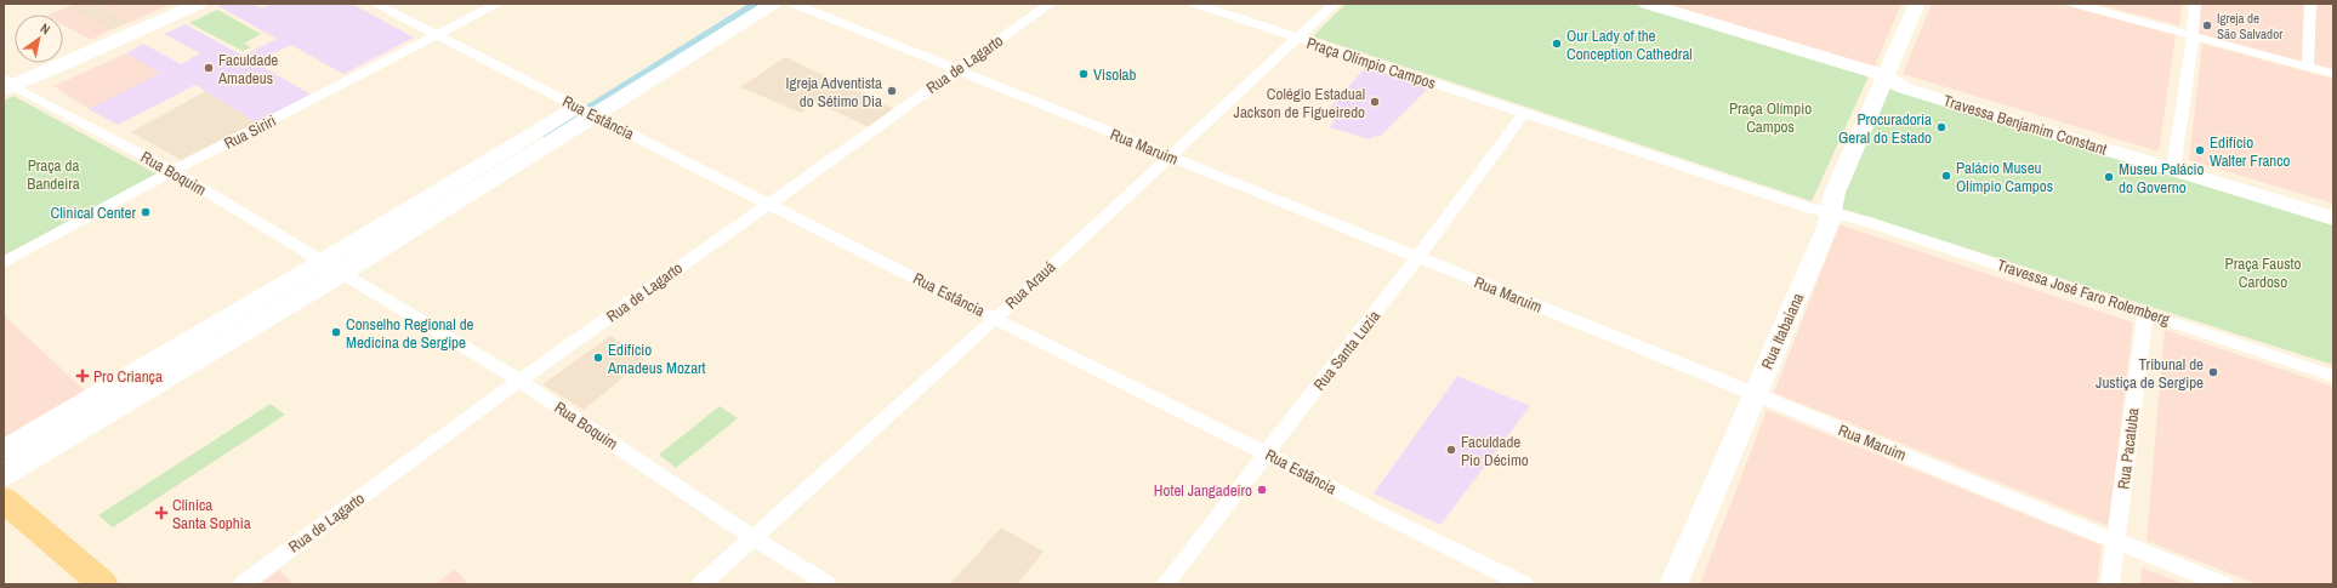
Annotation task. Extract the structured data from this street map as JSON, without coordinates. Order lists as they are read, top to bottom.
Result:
{
  "streets": {
    "street": [
      "Praça Olímpio Campos",
      "Rua de Lagarto",
      "Rua Estância",
      "Travessa Benjamim Constant",
      "Rua Siriri",
      "Rua Maruim",
      "Rua Boquim",
      "Rua Arauá",
      "Travessa José Faro Rolemberg",
      "Rua Itabaiana",
      "Rua Santa Luzia",
      "Rua Pacatuba"
    ]
  },
  "crossings": [
    ["Praça Olímpio Campos", "Rua Arauá"],
    ["Praça Olímpio Campos", "Travessa José Faro Rolemberg"],
    ["Praça Olímpio Campos", "Rua Itabaiana"],
    ["Praça Olímpio Campos", "Rua Santa Luzia"],
    ["Rua de Lagarto", "Rua Estância"],
    ["Rua de Lagarto", "Rua Maruim"],
    ["Rua de Lagarto", "Rua Boquim"],
    ["Rua Estância", "Rua Siriri"],
    ["Rua Estância", "Rua Arauá"],
    ["Rua Estância", "Rua Santa Luzia"],
    ["Travessa Benjamim Constant", "Rua Itabaiana"],
    ["Rua Siriri", "Rua Boquim"],
    ["Rua Maruim", "Rua Arauá"],
    ["Rua Maruim", "Rua Itabaiana"],
    ["Rua Maruim", "Rua Santa Luzia"],
    ["Rua Maruim", "Rua Pacatuba"],
    ["Rua Boquim", "Rua Arauá"],
    ["Travessa José Faro Rolemberg", "Rua Itabaiana"],
    ["Travessa José Faro Rolemberg", "Rua Pacatuba"]
  ],
  "parks": ["Praça Olímpio Campos", "Praça da Bandeira", "Praça Fausto Cardoso"],
  "places": {
    "other": [
      "Igreja de São Salvador",
      "Our Lady of the Conception Cathedral",
      "Faculdade Amadeus",
      "Visolab",
      "Igreja Adventista do Sétimo Dia",
      "Colégio Estadual Jackson de Figueiredo",
      "Procuradoria Geral do Estado",
      "Edifício Walter Franco",
      "Palácio Museu Olímpio Campos",
      "Museu Palácio do Governo",
      "Clinical Center",
      "Conselho Regional de Medicina de Sergipe",
      "Edifício Amadeus Mozart",
      "Tribunal de Justiça de Sergipe",
      "Faculdade Pio Décimo",
      "Hotel Jangadeiro"
    ],
    "health": ["Pro Criança", "Clinica Santa Sophia"]
  },
  "north": "top right"
}
